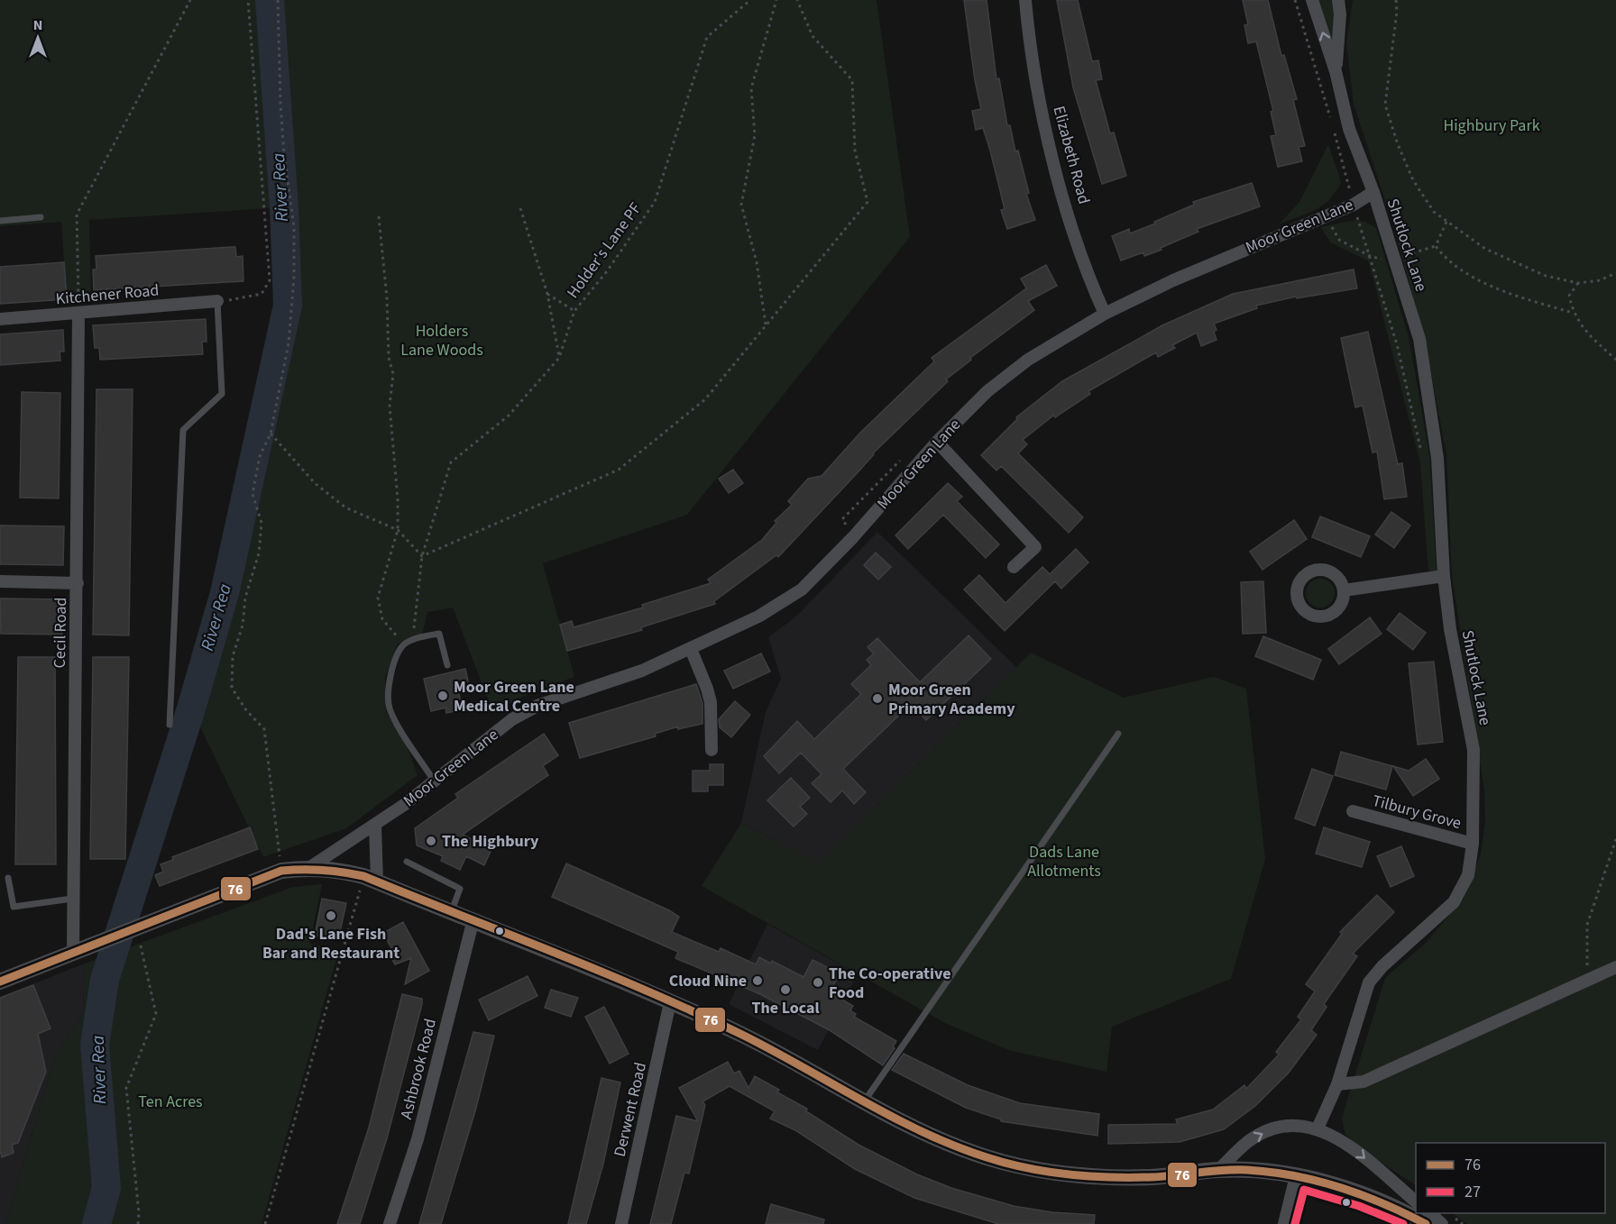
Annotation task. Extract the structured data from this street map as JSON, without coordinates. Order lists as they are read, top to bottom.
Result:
{
  "streets": {
    "street": [
      "Elizabeth Road",
      "Moor Green Lane",
      "Shutlock Lane",
      "Kitchener Road",
      "Cecil Road",
      "Tilbury Grove",
      "Ashbrook Road",
      "Derwent Road"
    ],
    "path": ["Holder's Lane PF"]
  },
  "crossings": [
    ["Elizabeth Road", "Moor Green Lane"],
    ["Moor Green Lane", "Shutlock Lane"],
    ["Moor Green Lane", "Cecil Road"],
    ["Shutlock Lane", "Tilbury Grove"],
    ["Kitchener Road", "Cecil Road"]
  ],
  "water": ["River Rea"],
  "parks": [
    "Highbury Park",
    "Holders Lane Woods",
    "Dads Lane Allotments",
    "Ten Acres"
  ],
  "places": [
    "Moor Green Lane Medical Centre",
    "Moor Green Primary Academy",
    "The Highbury",
    "Dad's Lane Fish Bar and Restaurant",
    "Cloud Nine",
    "The Co-operative Food",
    "The Local"
  ],
  "lines": ["transit line 76", "transit line 27"],
  "legend": ["76", "27"],
  "north": "top"
}
